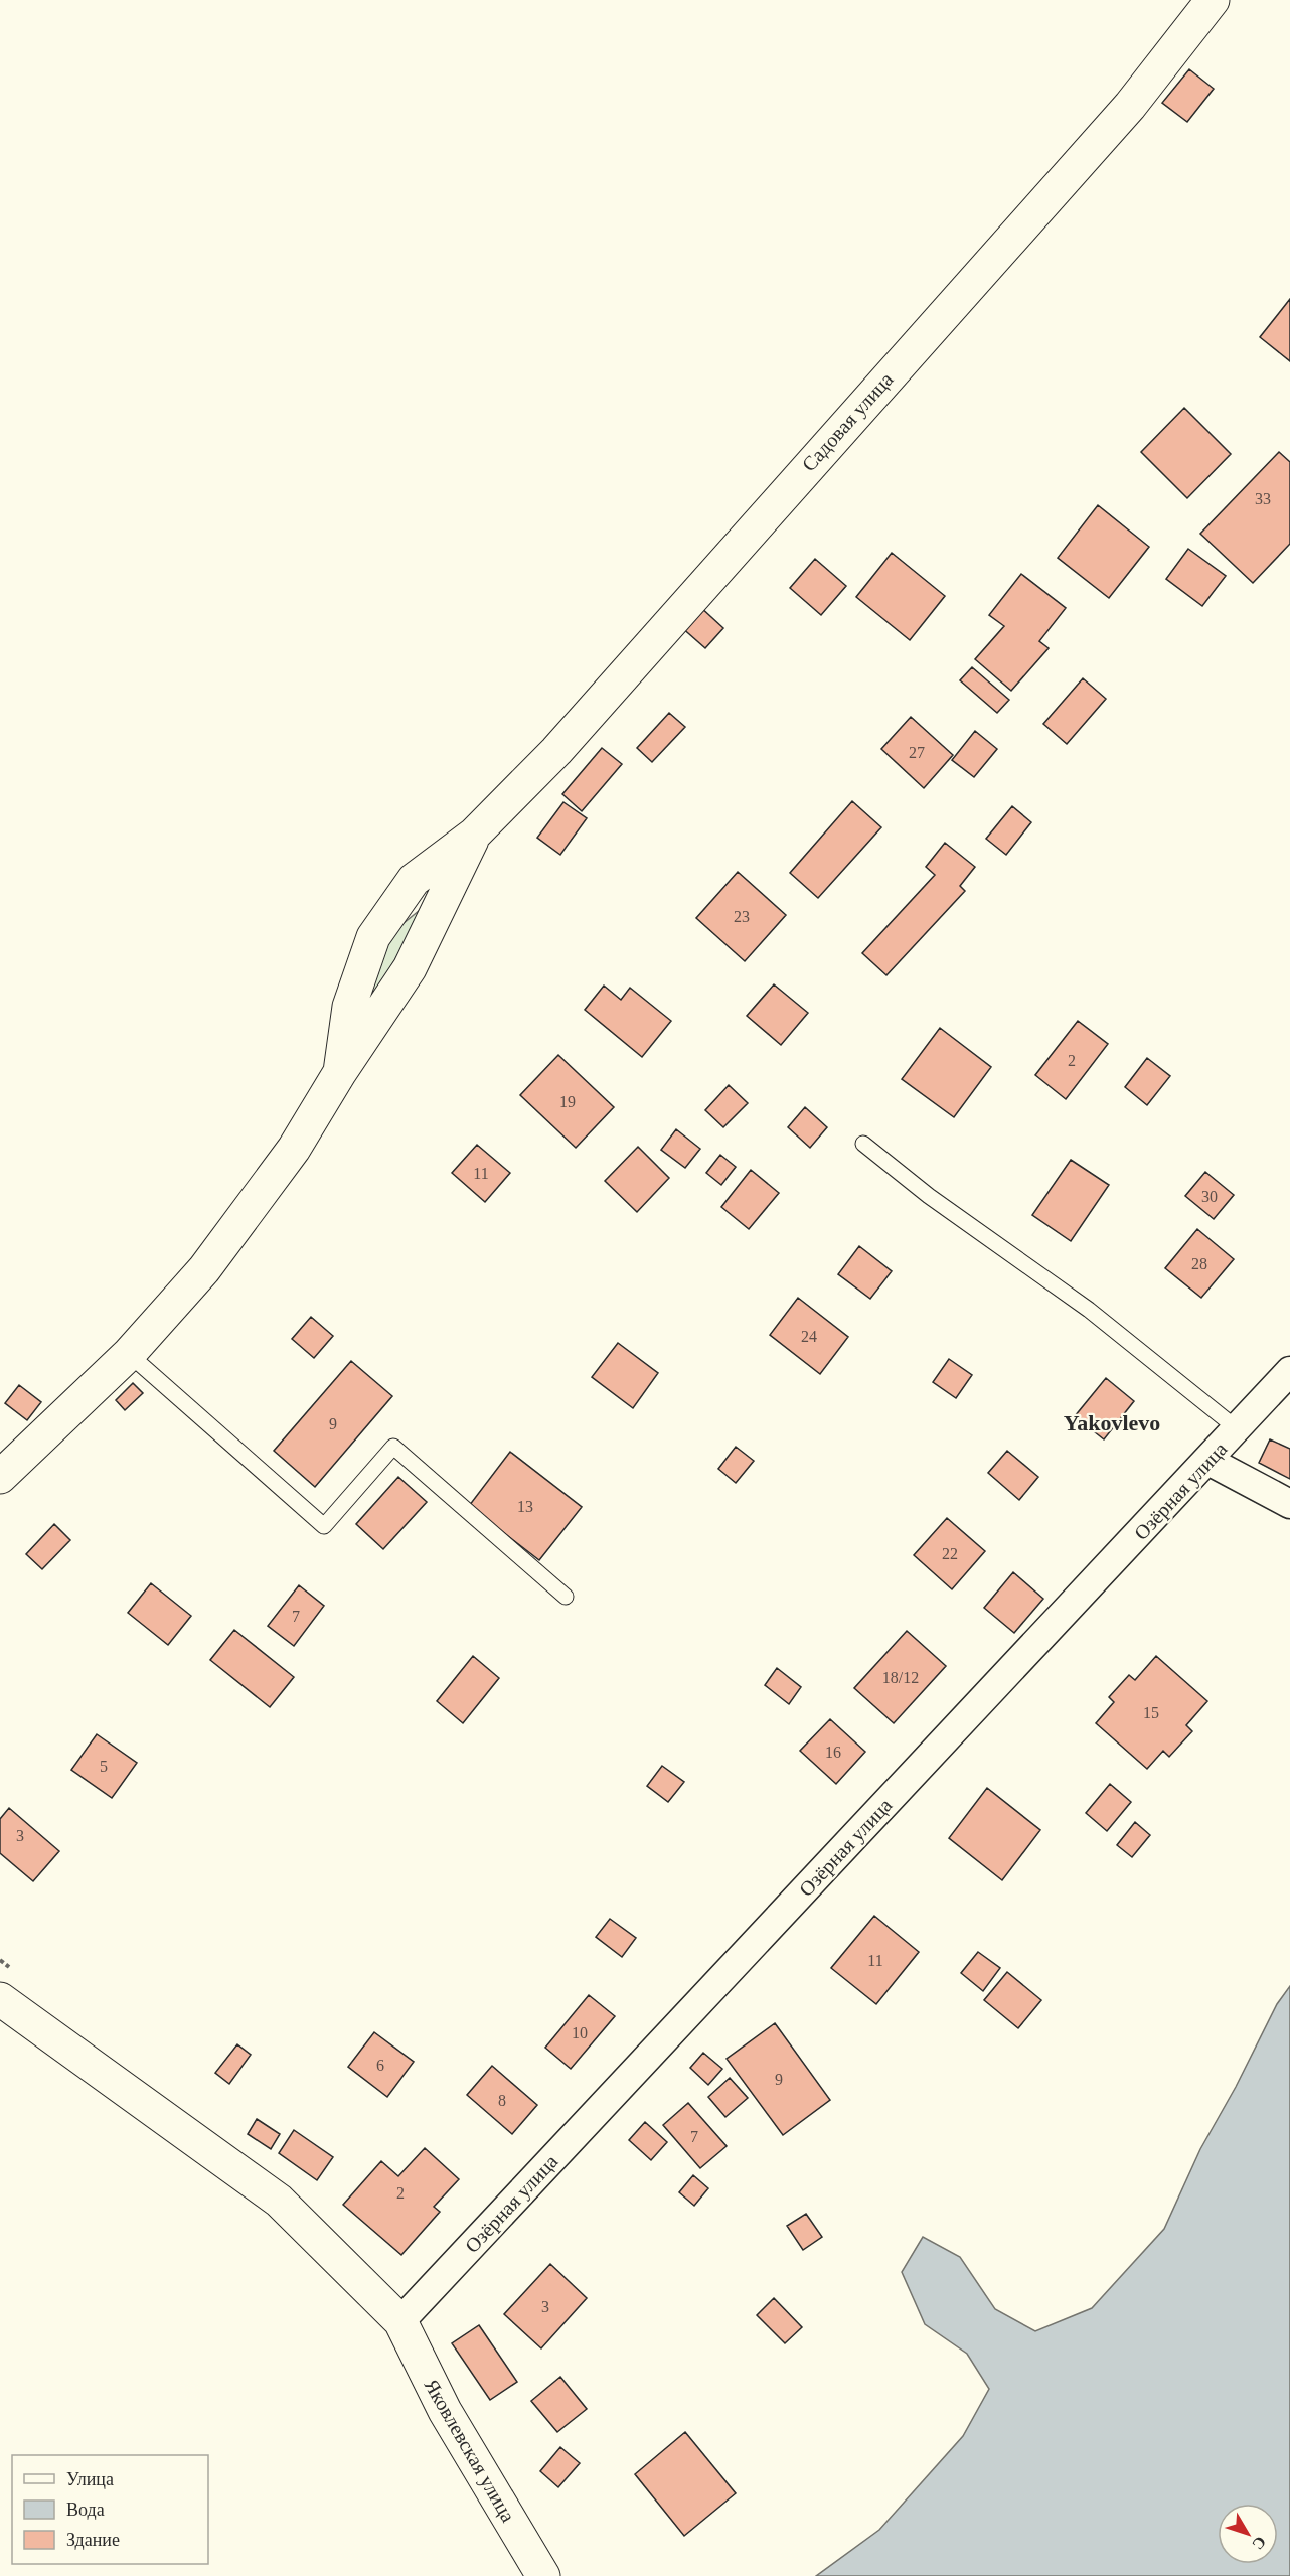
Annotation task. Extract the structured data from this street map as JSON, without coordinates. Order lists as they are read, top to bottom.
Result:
{
  "streets": {
    "street": ["Садовая улица", "Озёрная улица", "Яковлевская улица"]
  },
  "crossings": [
    ["Озёрная улица", "Яковлевская улица"]
  ],
  "districts": ["Yakovlevo"],
  "house_numbers": [
    "33",
    "27",
    "23",
    "2",
    "19",
    "11",
    "30",
    "28",
    "24",
    "9",
    "13",
    "22",
    "7",
    "18/12",
    "15",
    "16",
    "5",
    "3",
    "11",
    "10",
    "6",
    "9",
    "8",
    "7",
    "2",
    "3"
  ],
  "legend": ["Улица", "Вода", "Здание"],
  "north": "bottom right"
}
